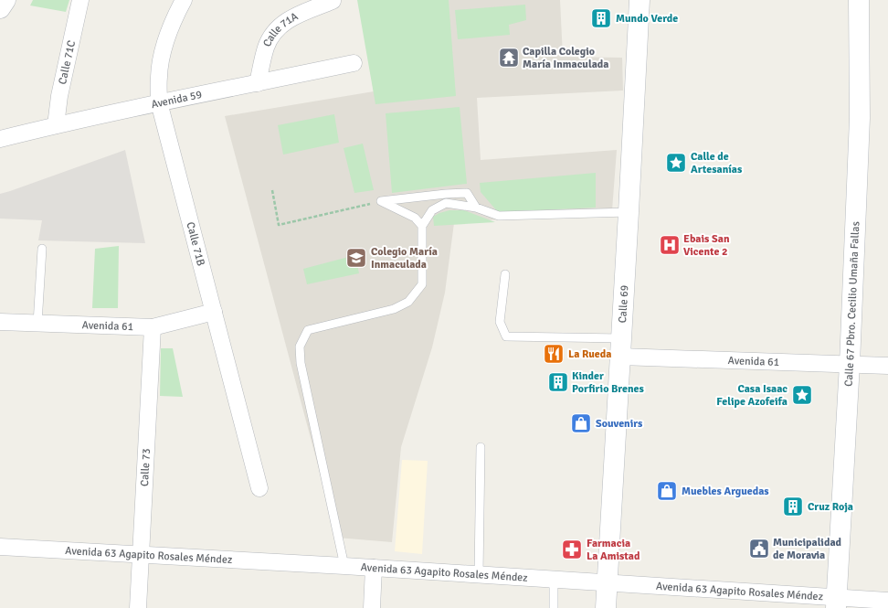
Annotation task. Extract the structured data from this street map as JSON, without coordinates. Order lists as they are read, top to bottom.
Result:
{
  "streets": {
    "main road": ["Calle 69", "Calle 67 Pbro. Cecilio Umaña Fallas"],
    "street": [
      "Calle 71A",
      "Calle 71C",
      "Avenida 59",
      "Calle 71B",
      "Avenida 61",
      "Calle 73",
      "Avenida 63 Agapito Rosales Méndez"
    ]
  },
  "crossings": [
    ["Calle 71A", "Avenida 59"],
    ["Calle 71C", "Avenida 59"],
    ["Avenida 59", "Calle 71B"],
    ["Calle 71B", "Avenida 61"],
    ["Calle 69", "Avenida 61"],
    ["Calle 69", "Avenida 63 Agapito Rosales Méndez"],
    ["Calle 67 Pbro. Cecilio Umaña Fallas", "Avenida 61"],
    ["Calle 67 Pbro. Cecilio Umaña Fallas", "Avenida 63 Agapito Rosales Méndez"],
    ["Avenida 61", "Calle 73"],
    ["Calle 73", "Avenida 63 Agapito Rosales Méndez"]
  ],
  "places": {
    "building": ["Mundo Verde", "Kinder Porfirio Brenes", "Cruz Roja"],
    "temple": ["Capilla Colegio María Inmaculada"],
    "place": ["Calle de Artesanías", "Casa Isaac Felipe Azofeifa"],
    "hospital": ["Ebais San Vicente 2"],
    "school or university": ["Colegio María Inmaculada"],
    "restaurant": ["La Rueda"],
    "shop": ["Souvenirs", "Muebles Arguedas"],
    "public building": ["Municipalidad de Moravia"],
    "pharmacy": ["Farmacia La Amistad"]
  }
}
